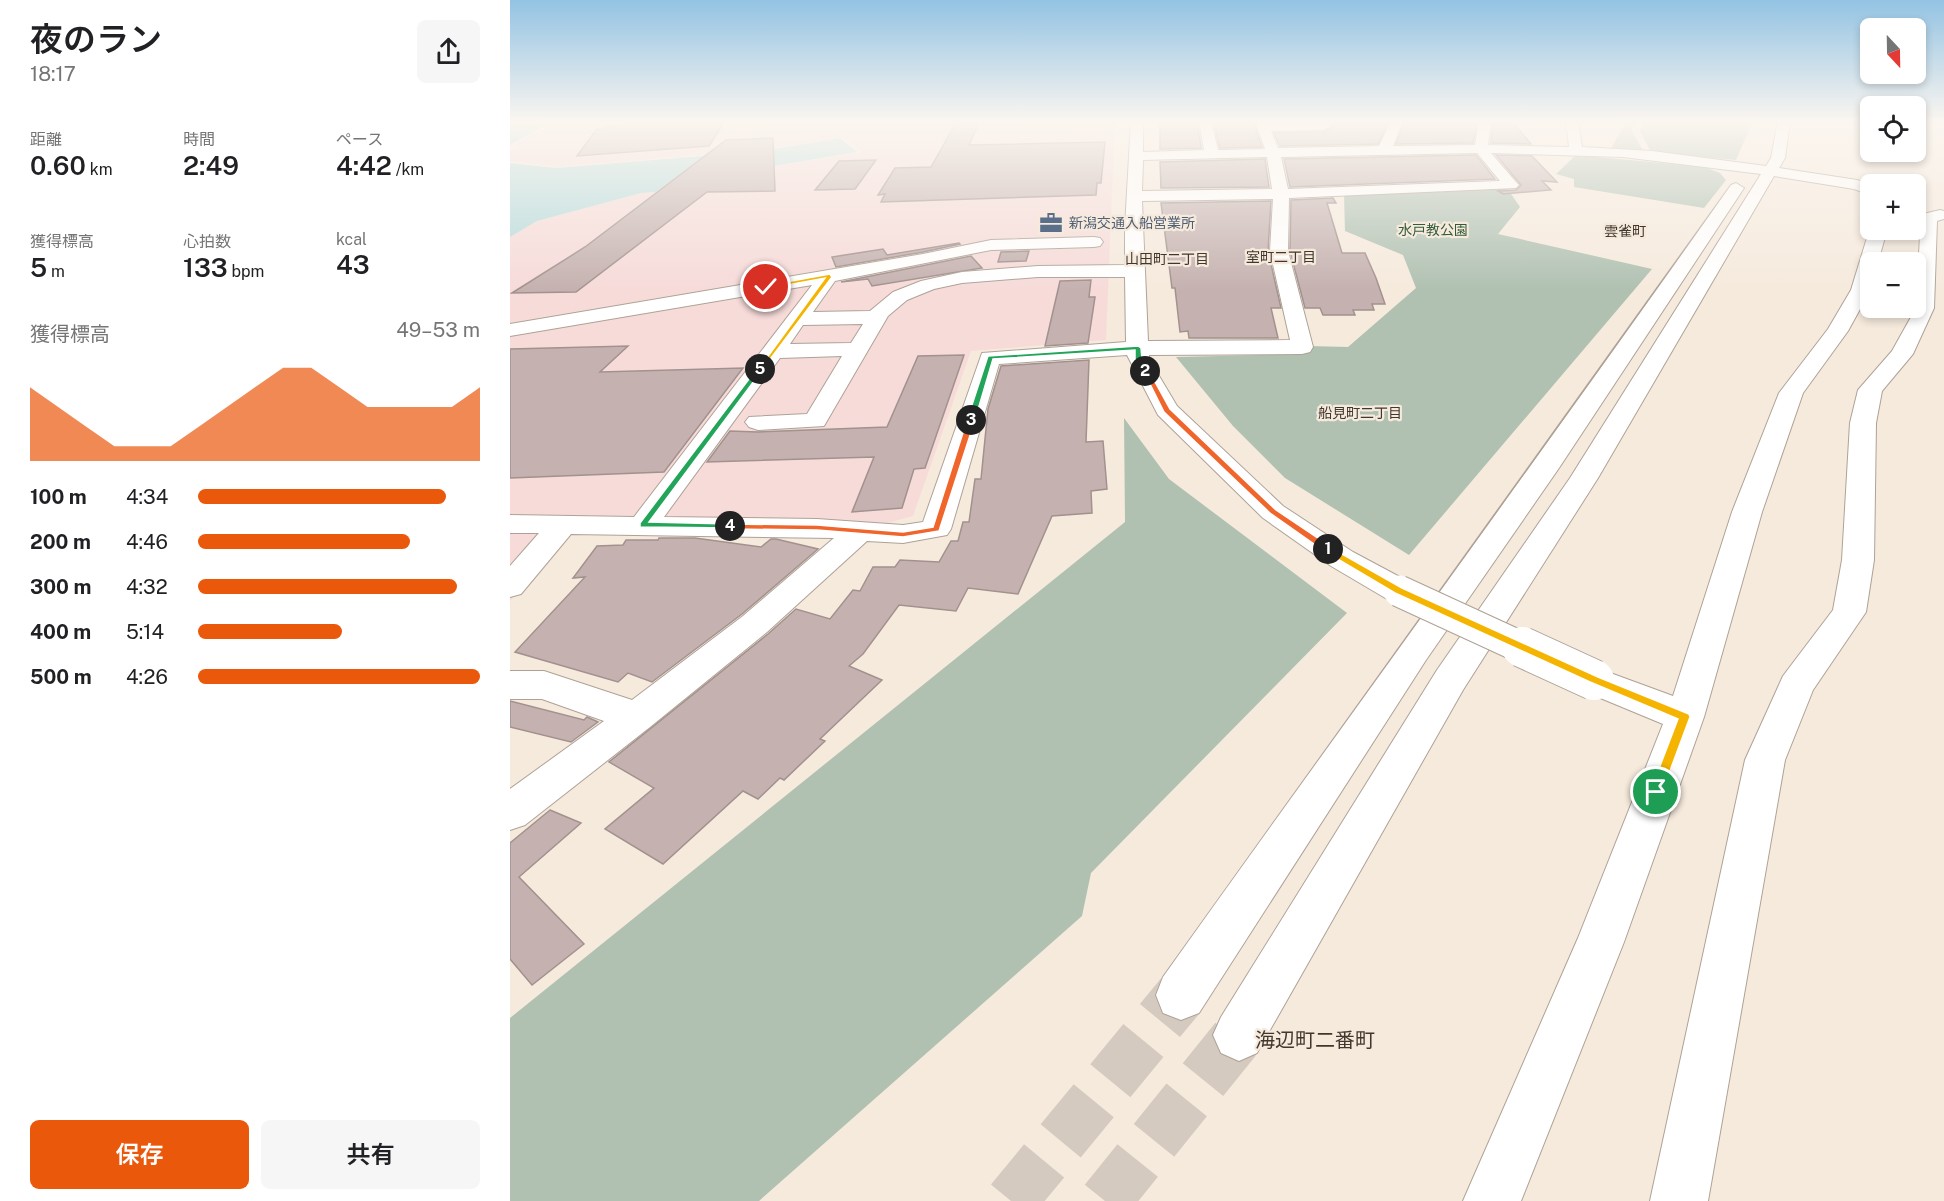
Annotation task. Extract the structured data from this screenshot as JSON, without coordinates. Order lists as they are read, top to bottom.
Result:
{
  "districts": [
    "雲雀町",
    "室町二丁目",
    "山田町二丁目",
    "船見町二丁目",
    "海辺町二番町"
  ],
  "parks": ["水戸教公園"],
  "places": {
    "office": ["新潟交通入船営業所"]
  },
  "north": "bottom",
  "page": {
    "heading": ["夜のラン", "18:17"],
    "map_buttons": ["+", "−"],
    "stats": [
      ["距離", "0.60 km"],
      ["時間", "2:49"],
      ["ペース", "4:42 /km"],
      ["獲得標高", "5 m"],
      ["心拍数", "133 bpm"],
      ["kcal", "43"]
    ],
    "chart": ["獲得標高", "49–53 m"],
    "pins": [
      "5",
      "2",
      "3",
      "4",
      "1"
    ],
    "list": [
      {
        "name": "100 m",
        "note": "4:34"
      },
      {
        "name": "200 m",
        "note": "4:46"
      },
      {
        "name": "300 m",
        "note": "4:32"
      },
      {
        "name": "400 m",
        "note": "5:14"
      },
      {
        "name": "500 m",
        "note": "4:26"
      }
    ],
    "buttons": ["保存", "共有"]
  }
}
